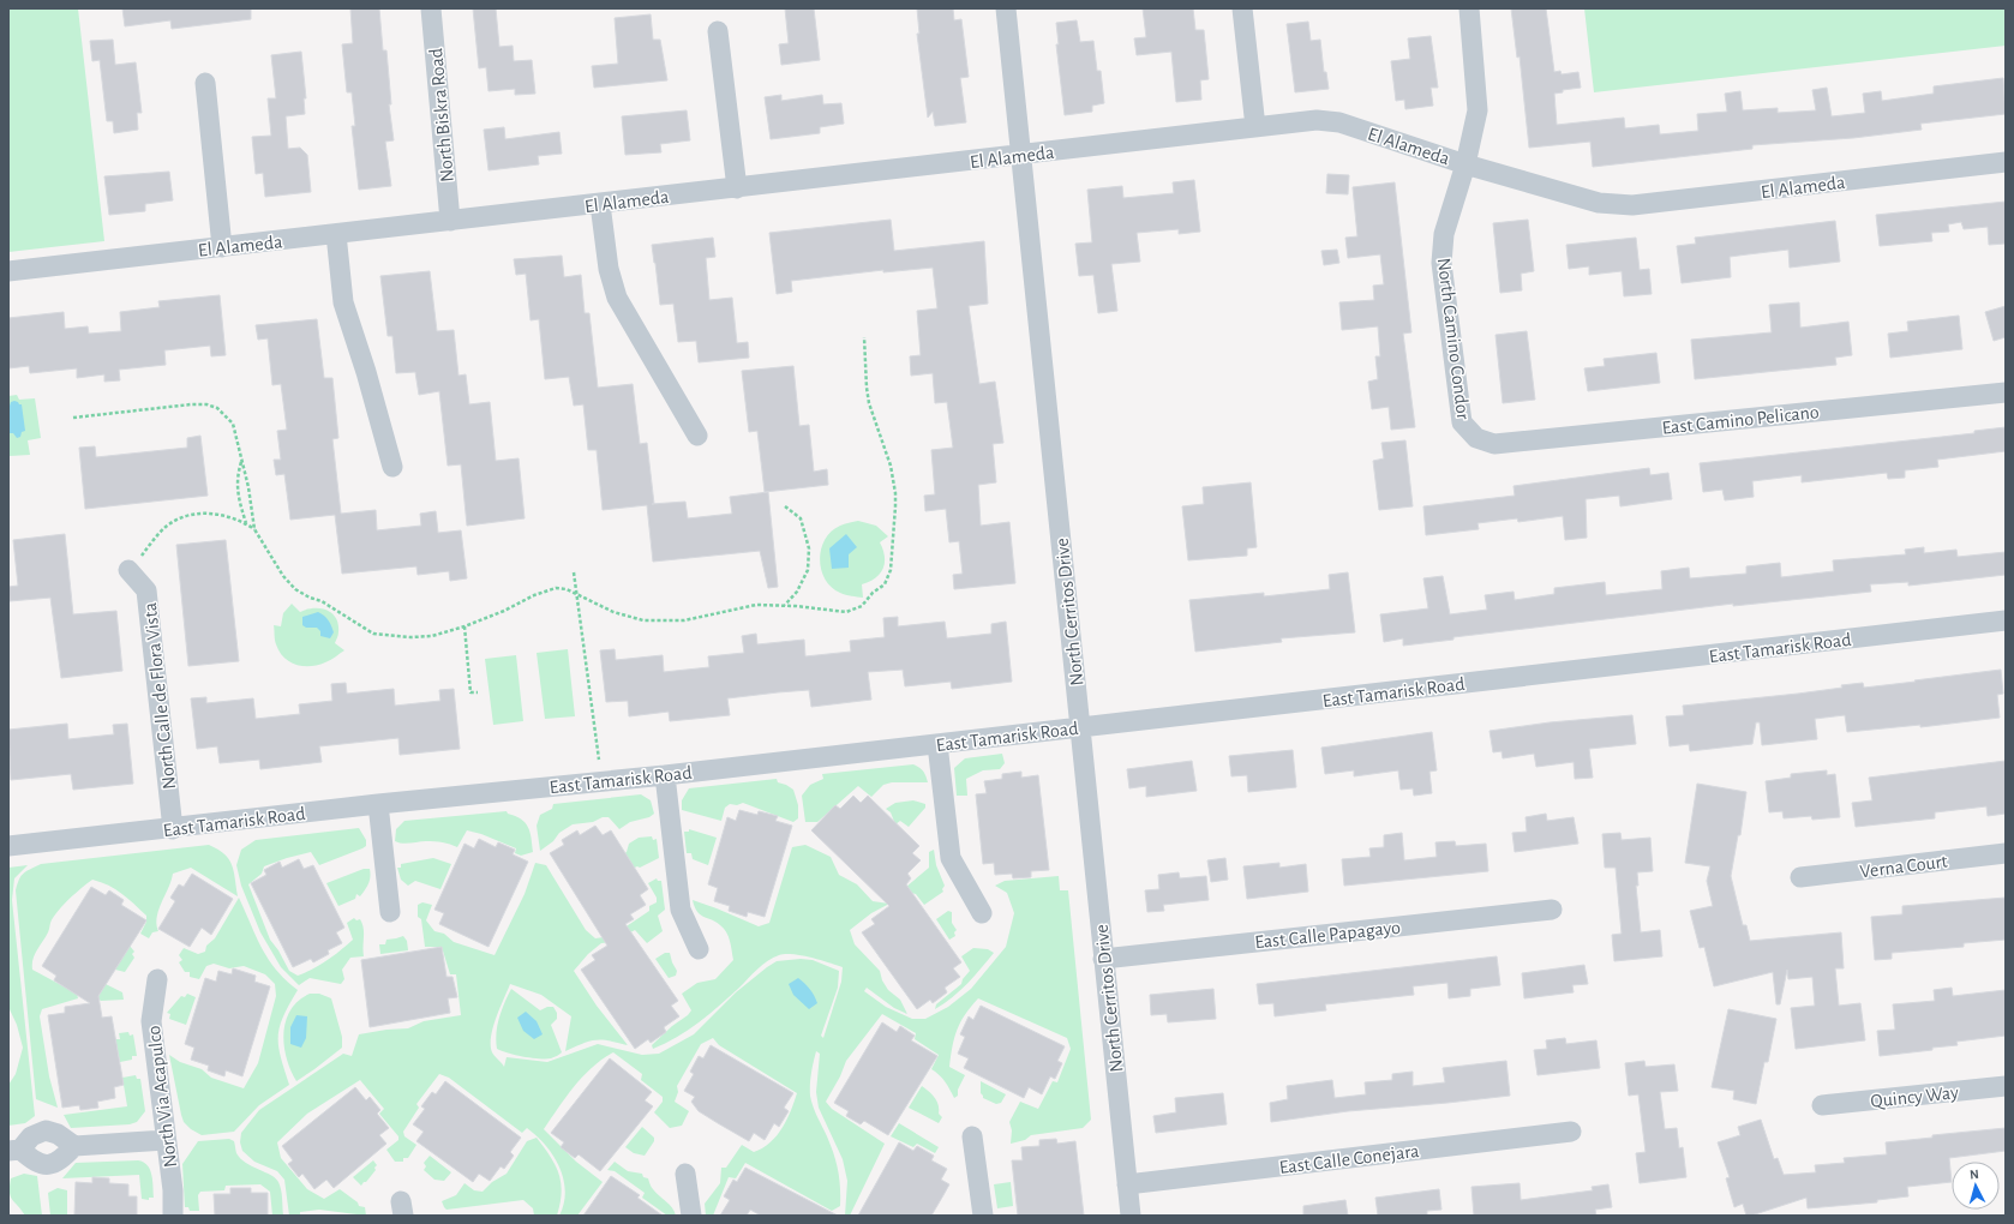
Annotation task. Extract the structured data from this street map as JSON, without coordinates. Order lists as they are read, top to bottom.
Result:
{
  "streets": {
    "street": [
      "North Biskra Road",
      "El Alameda",
      "North Camino Condor",
      "East Camino Pelicano",
      "North Cerritos Drive",
      "East Tamarisk Road",
      "North Calle de Flora Vista",
      "Verna Court",
      "East Calle Papagayo",
      "Quincy Way",
      "North Via Acapulco",
      "East Calle Conejara"
    ]
  },
  "crossings": [
    ["North Biskra Road", "El Alameda"],
    ["El Alameda", "North Camino Condor"],
    ["El Alameda", "North Cerritos Drive"],
    ["North Camino Condor", "East Camino Pelicano"],
    ["North Cerritos Drive", "East Tamarisk Road"],
    ["North Cerritos Drive", "East Calle Papagayo"],
    ["North Cerritos Drive", "East Calle Conejara"],
    ["East Tamarisk Road", "North Calle de Flora Vista"]
  ],
  "north": "top"
}
